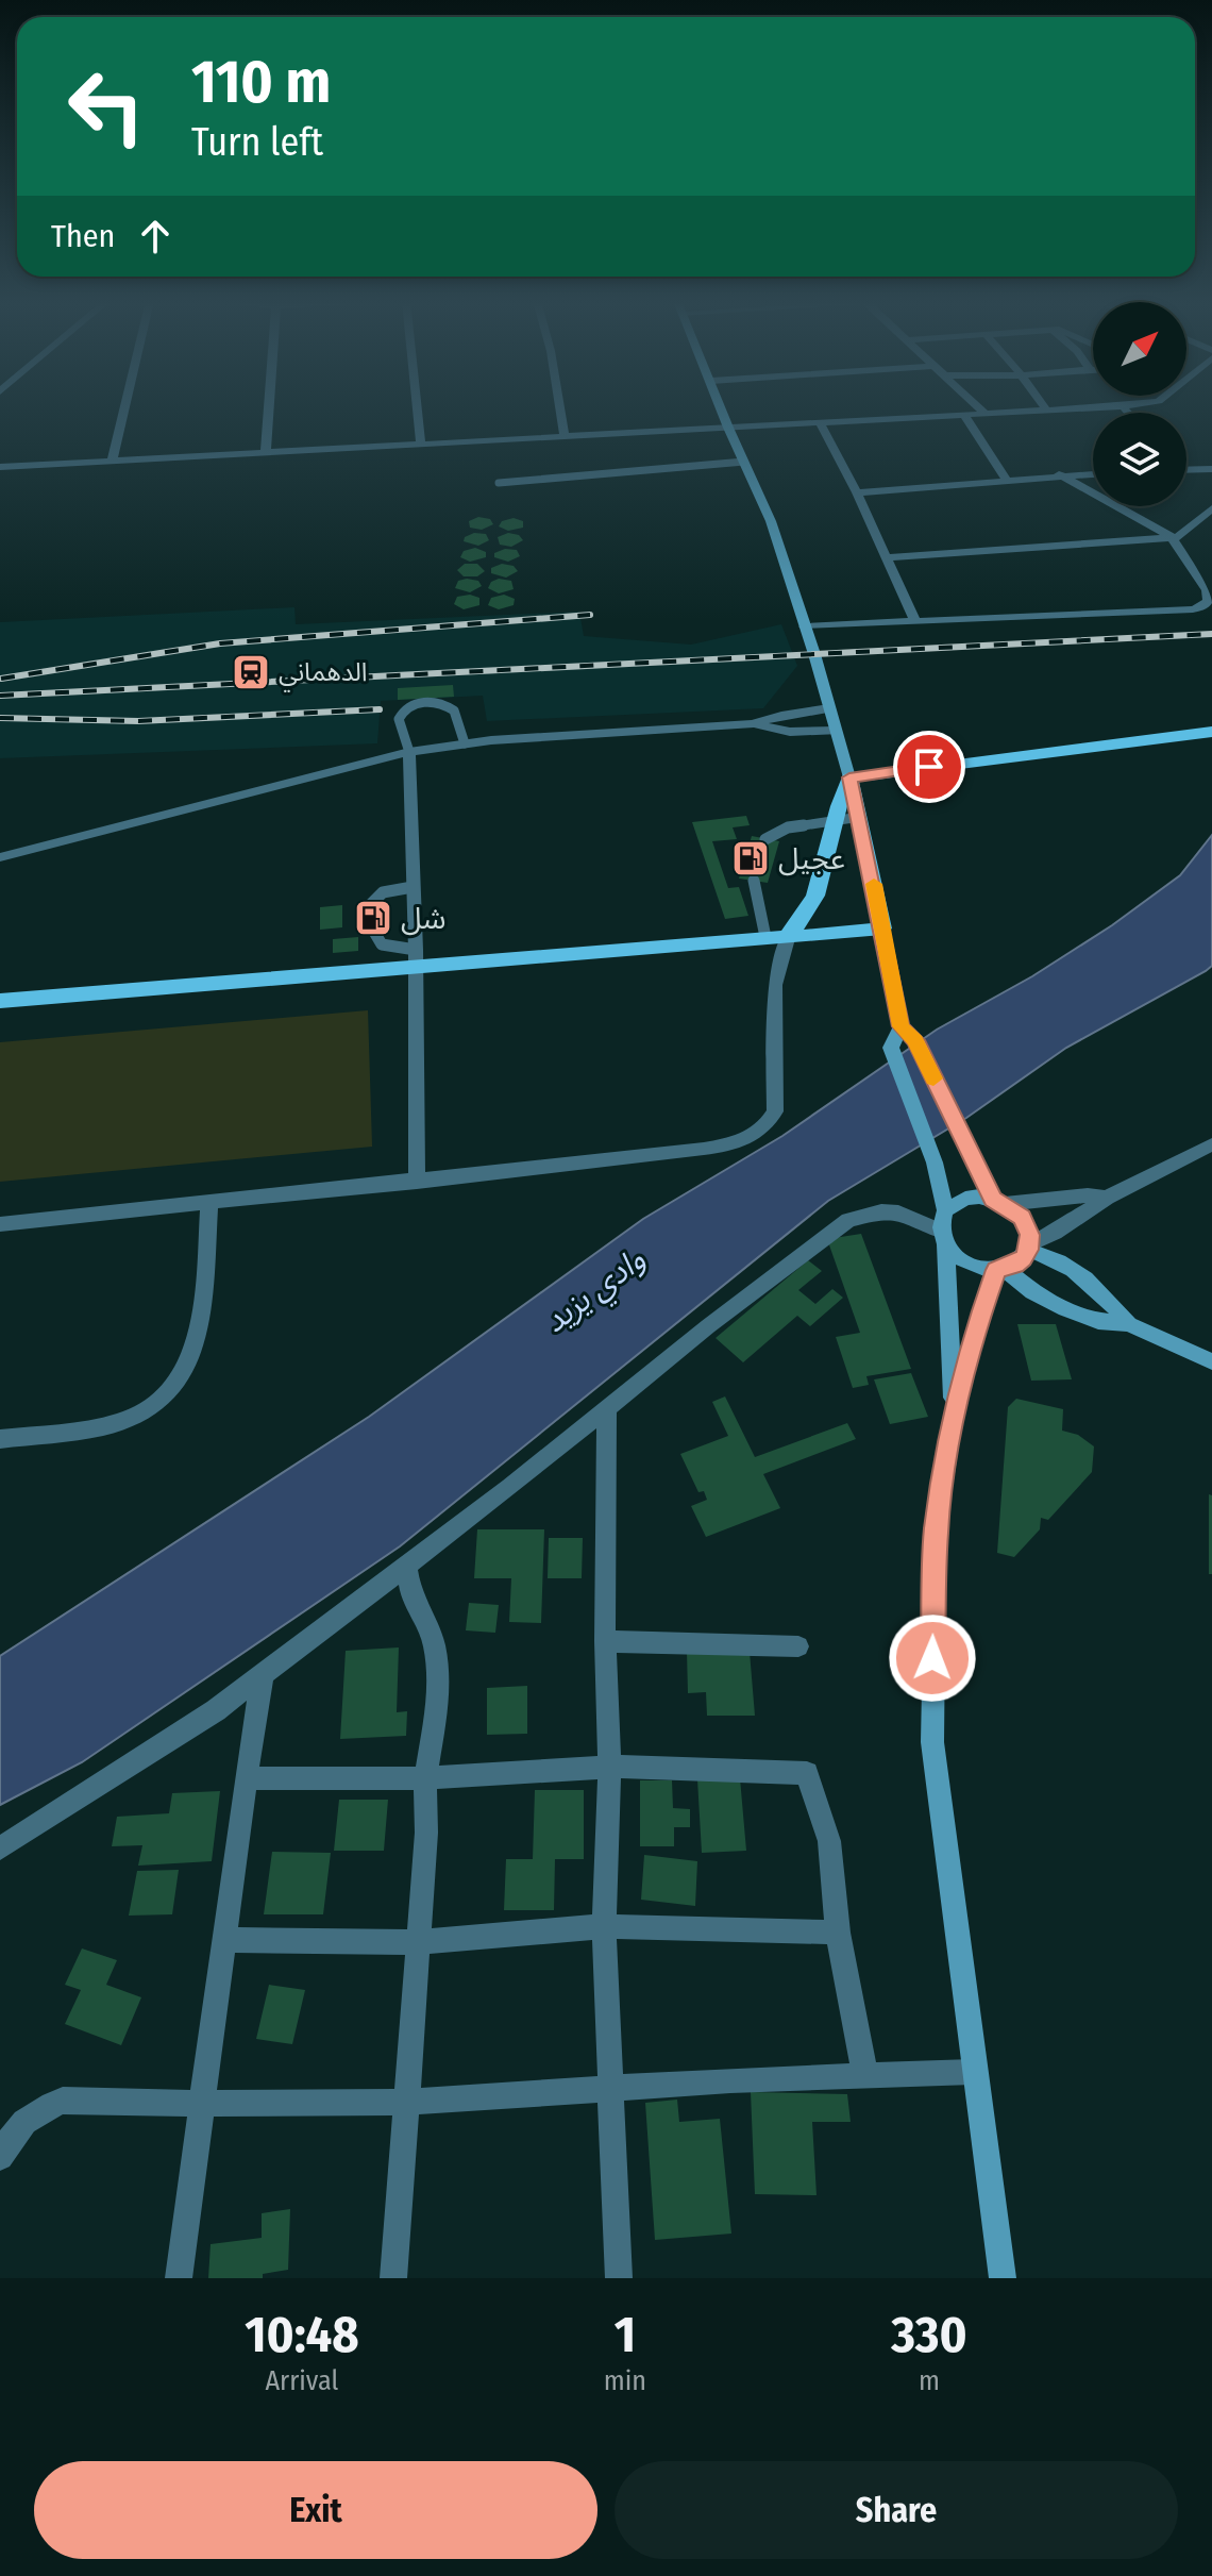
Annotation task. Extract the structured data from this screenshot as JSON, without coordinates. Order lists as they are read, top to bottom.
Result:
{
  "water": ["وادي يزيد"],
  "places": {
    "station": ["الدهماني"],
    "fuel station": ["عجيل", "شل"]
  },
  "north": "top right",
  "page": {
    "turn": ["110 m", "Turn left"],
    "then": "Then",
    "eta": [
      "10:48",
      "Arrival",
      "1",
      "min",
      "330",
      "m"
    ],
    "buttons": ["Exit", "Share"]
  }
}
